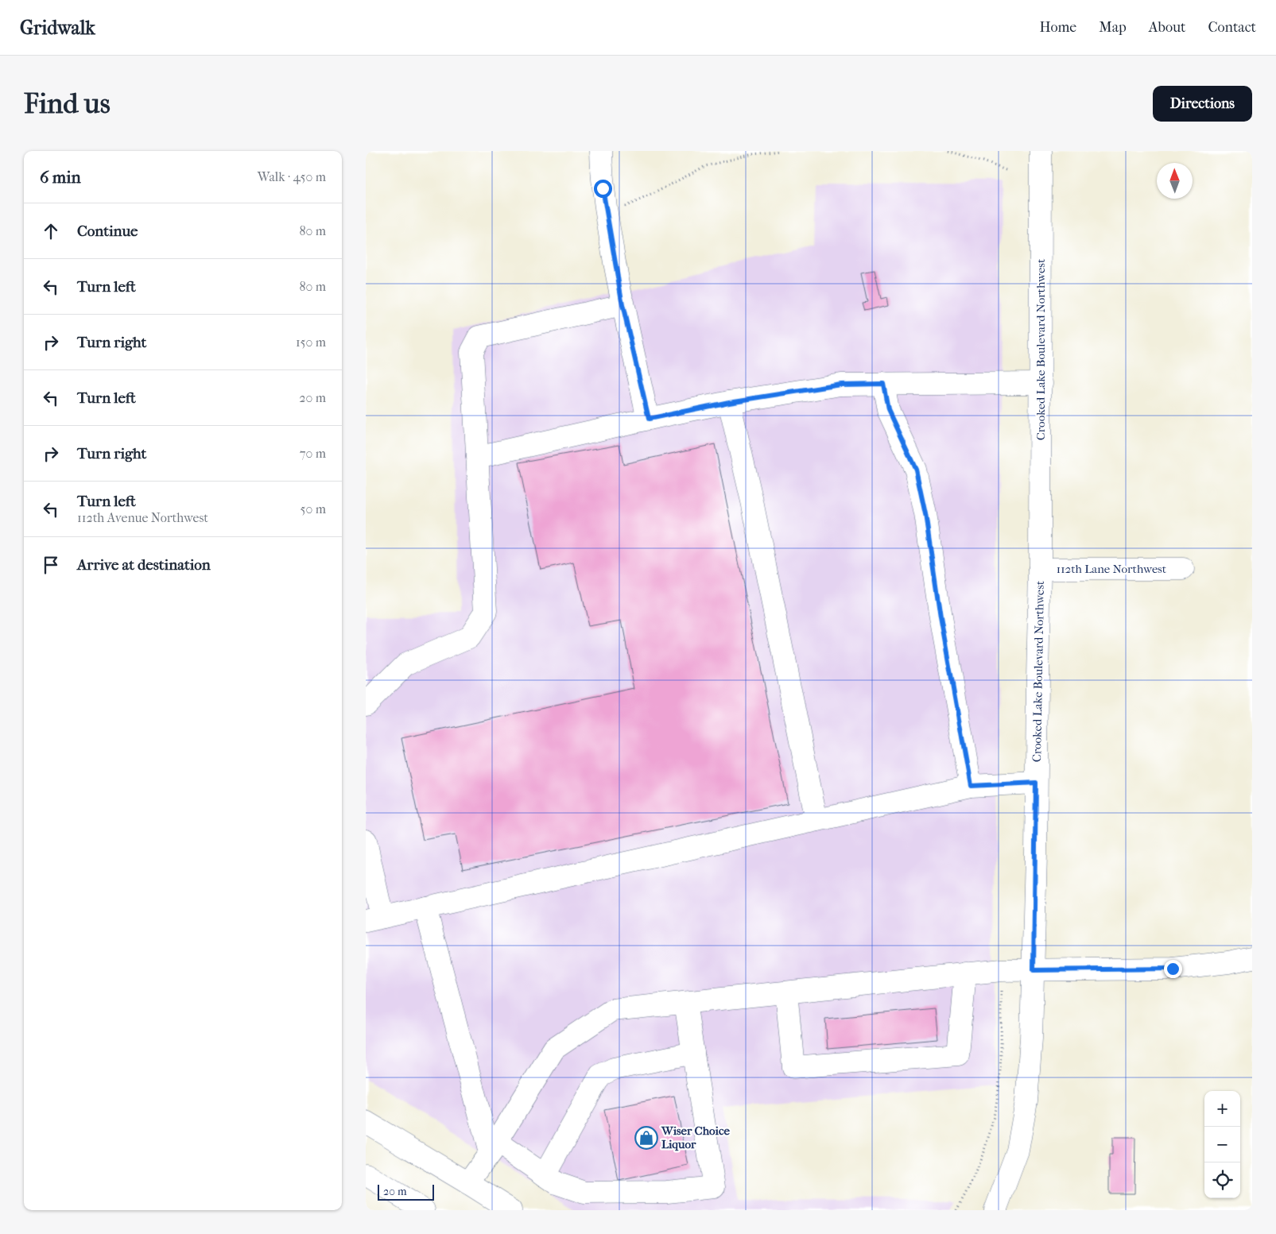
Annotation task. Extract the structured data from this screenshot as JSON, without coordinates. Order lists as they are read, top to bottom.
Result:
{
  "streets": {
    "street": ["Crooked Lake Boulevard Northwest", "112th Lane Northwest"]
  },
  "crossings": [
    ["Crooked Lake Boulevard Northwest", "112th Lane Northwest"]
  ],
  "places": {
    "shop": ["Wiser Choice Liquor"]
  },
  "scale_bar": "20 m",
  "north": "top",
  "page": {
    "header": "Gridwalk",
    "nav": [
      "Home",
      "Map",
      "About",
      "Contact"
    ],
    "buttons": "Directions",
    "title": "Find us",
    "heading": ["6 min", "Walk · 450 m"],
    "list": [
      ["Continue", "80 m"],
      ["Turn left", "80 m"],
      ["Turn right", "150 m"],
      ["Turn left", "20 m"],
      ["Turn right", "70 m"],
      ["Turn left", "112th Avenue Northwest", "50 m"],
      "Arrive at destination"
    ],
    "map_buttons": ["+", "−"],
    "scale": "20 m"
  }
}
